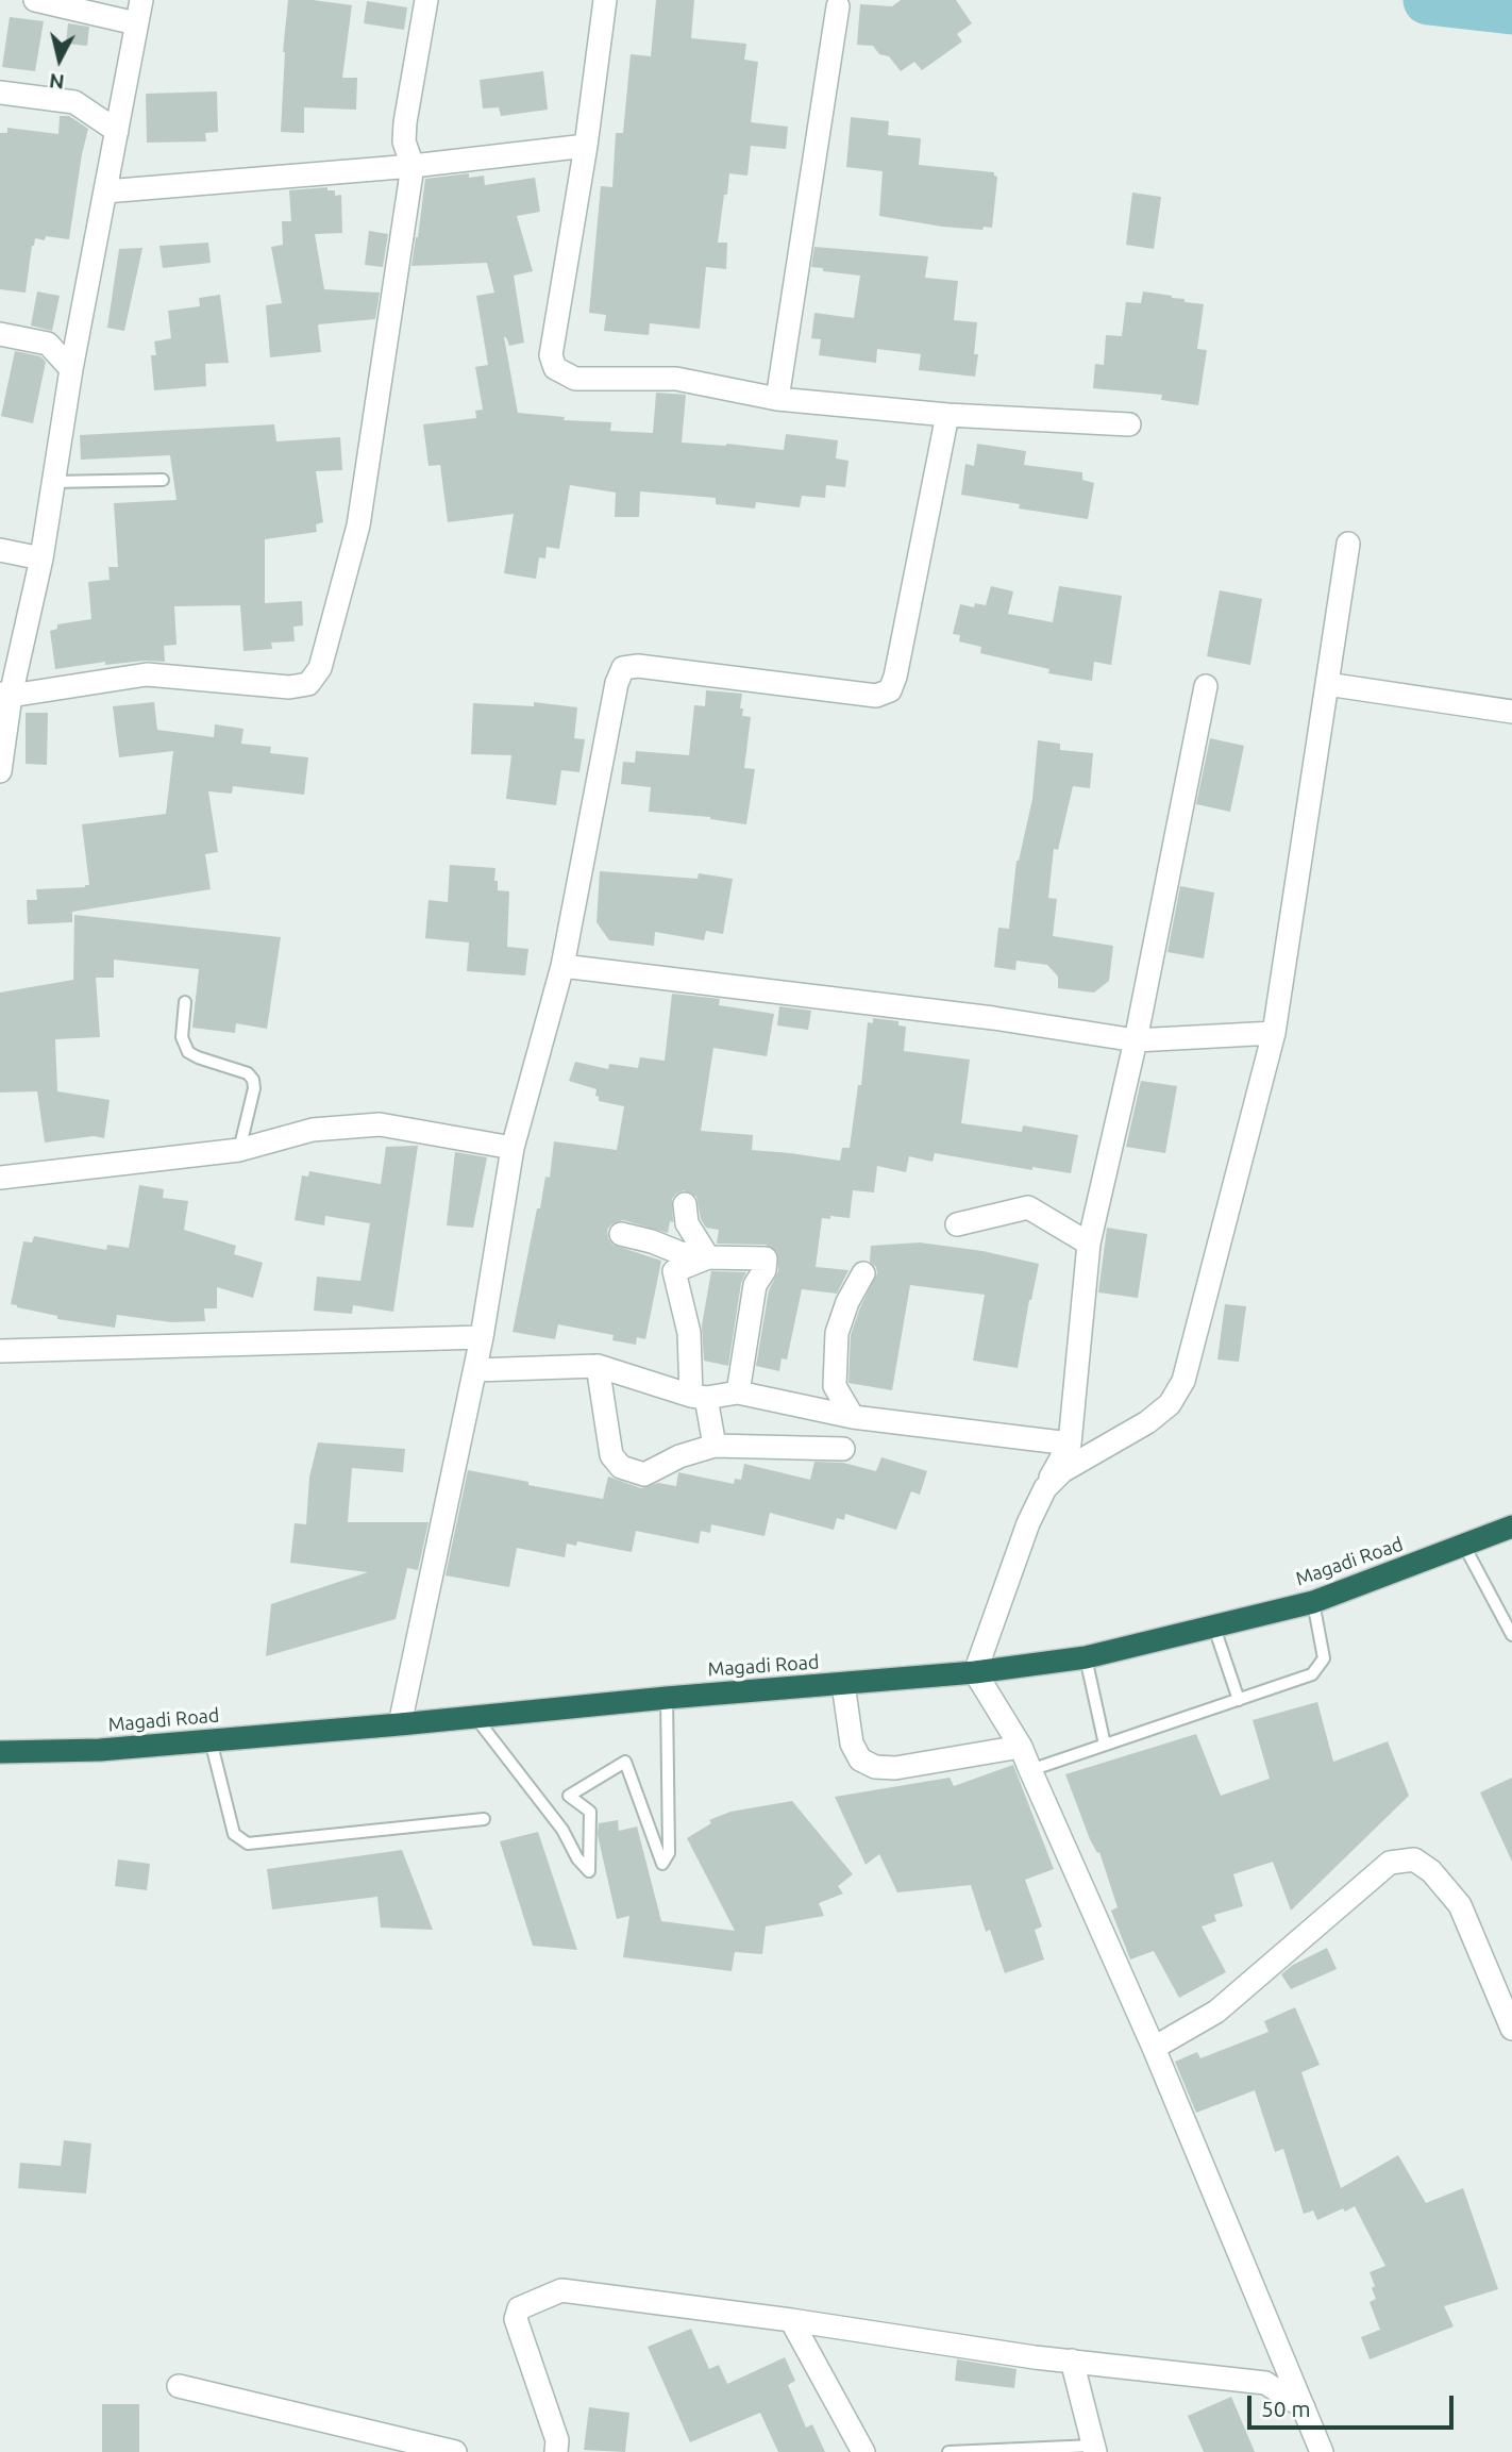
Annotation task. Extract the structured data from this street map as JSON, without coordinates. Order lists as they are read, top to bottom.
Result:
{
  "streets": {
    "highway": ["Magadi Road"]
  },
  "scale_bar": "50 m",
  "north": "bottom"
}
